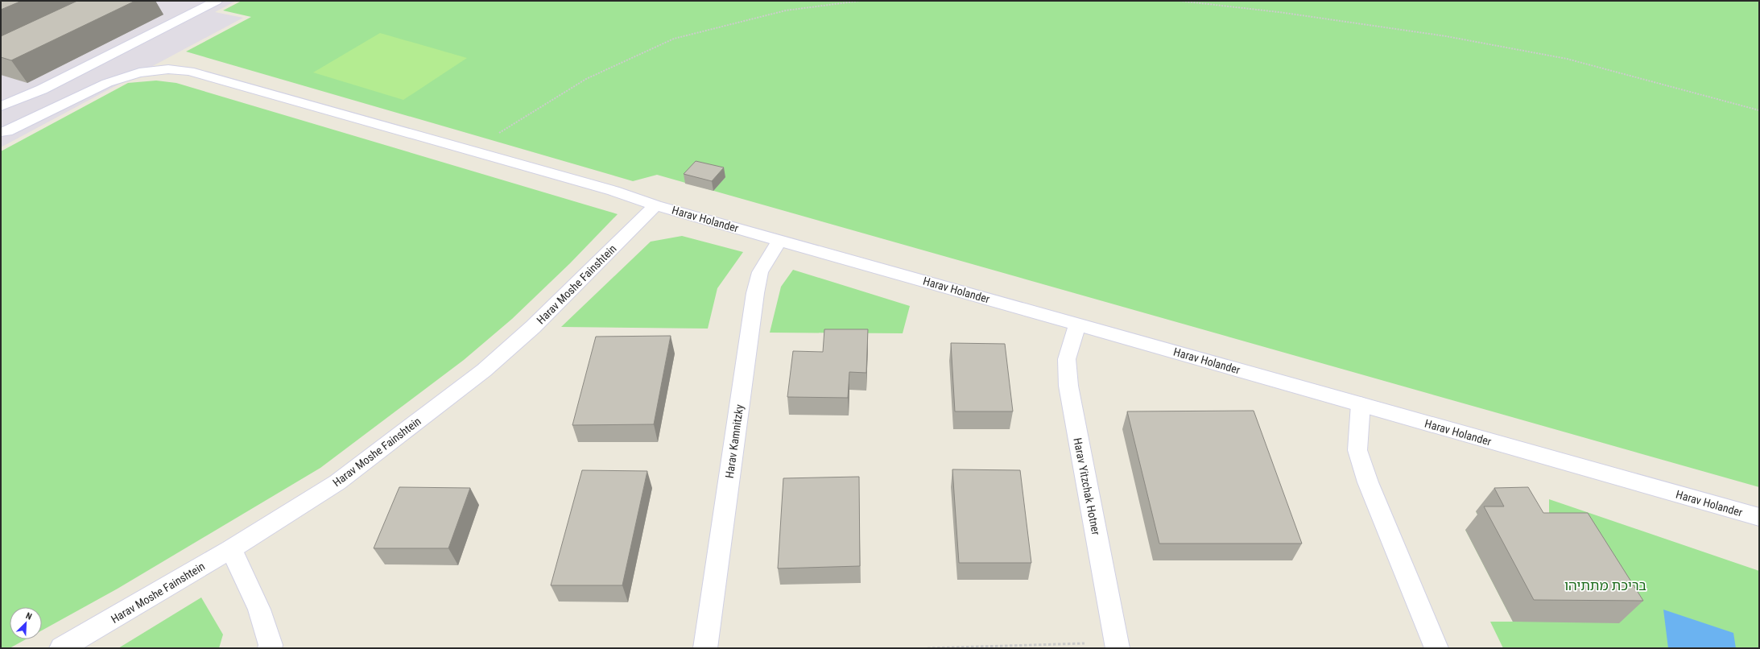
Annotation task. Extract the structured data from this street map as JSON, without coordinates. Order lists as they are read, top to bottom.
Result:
{
  "streets": {
    "street": [
      "Harav Holander",
      "Harav Moshe Fainshtein",
      "Harav Kamnitzky",
      "Harav Yitzchak Hotner"
    ]
  },
  "crossings": [
    ["Harav Holander", "Harav Moshe Fainshtein"],
    ["Harav Holander", "Harav Kamnitzky"],
    ["Harav Holander", "Harav Yitzchak Hotner"]
  ],
  "parks": ["בריכת מתתיהו"],
  "north": "top right"
}
